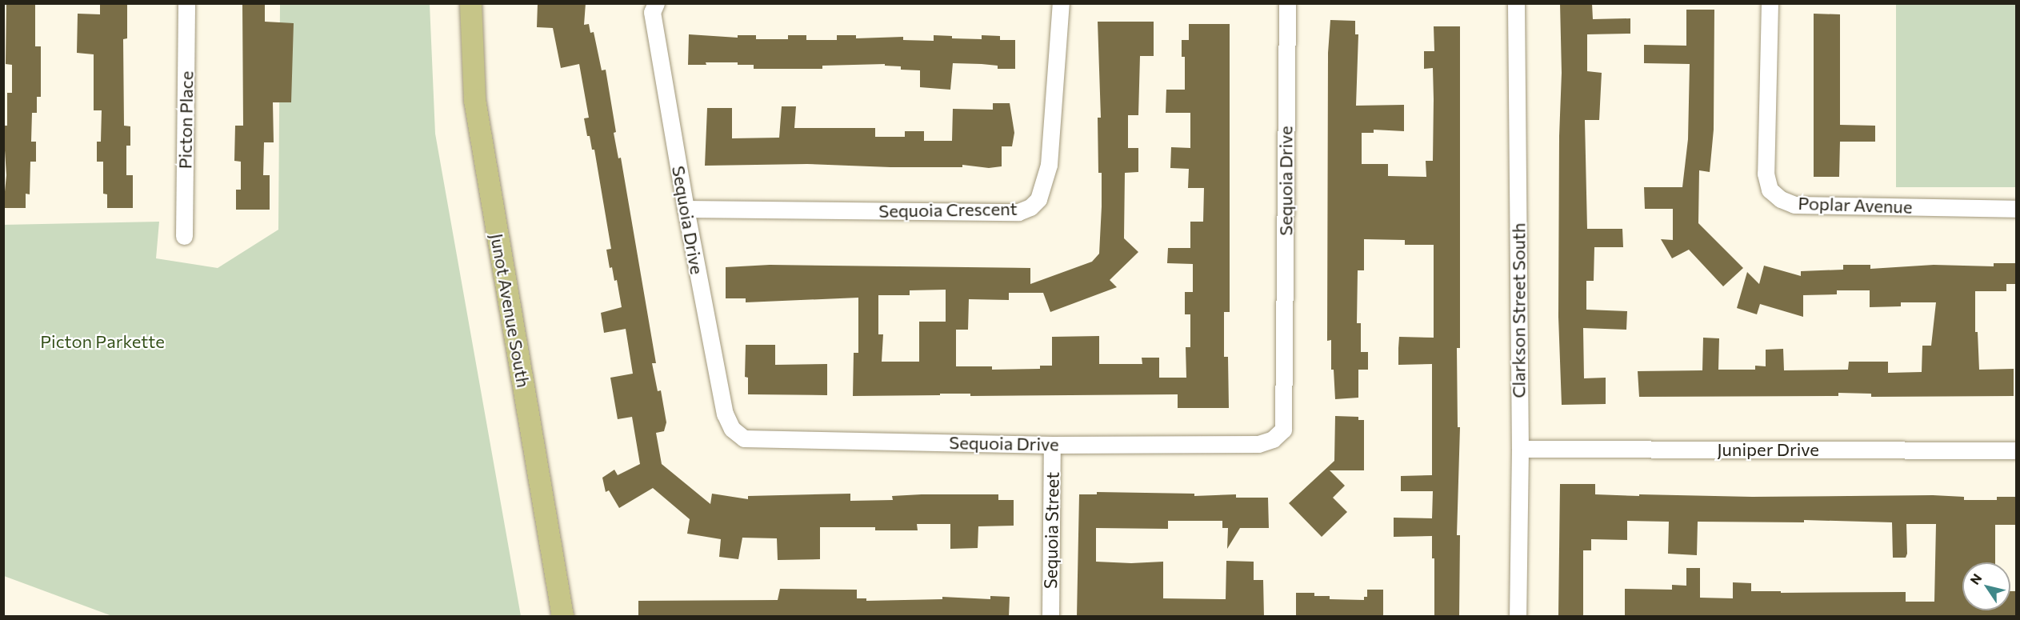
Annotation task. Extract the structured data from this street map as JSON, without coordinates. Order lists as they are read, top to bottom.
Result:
{
  "streets": {
    "main road": ["Junot Avenue South"],
    "street": [
      "Picton Place",
      "Sequoia Drive",
      "Poplar Avenue",
      "Sequoia Crescent",
      "Clarkson Street South",
      "Juniper Drive",
      "Sequoia Street"
    ]
  },
  "crossings": [
    ["Sequoia Drive", "Sequoia Crescent"],
    ["Sequoia Drive", "Sequoia Street"],
    ["Clarkson Street South", "Juniper Drive"]
  ],
  "parks": ["Picton Parkette"],
  "north": "top left"
}
